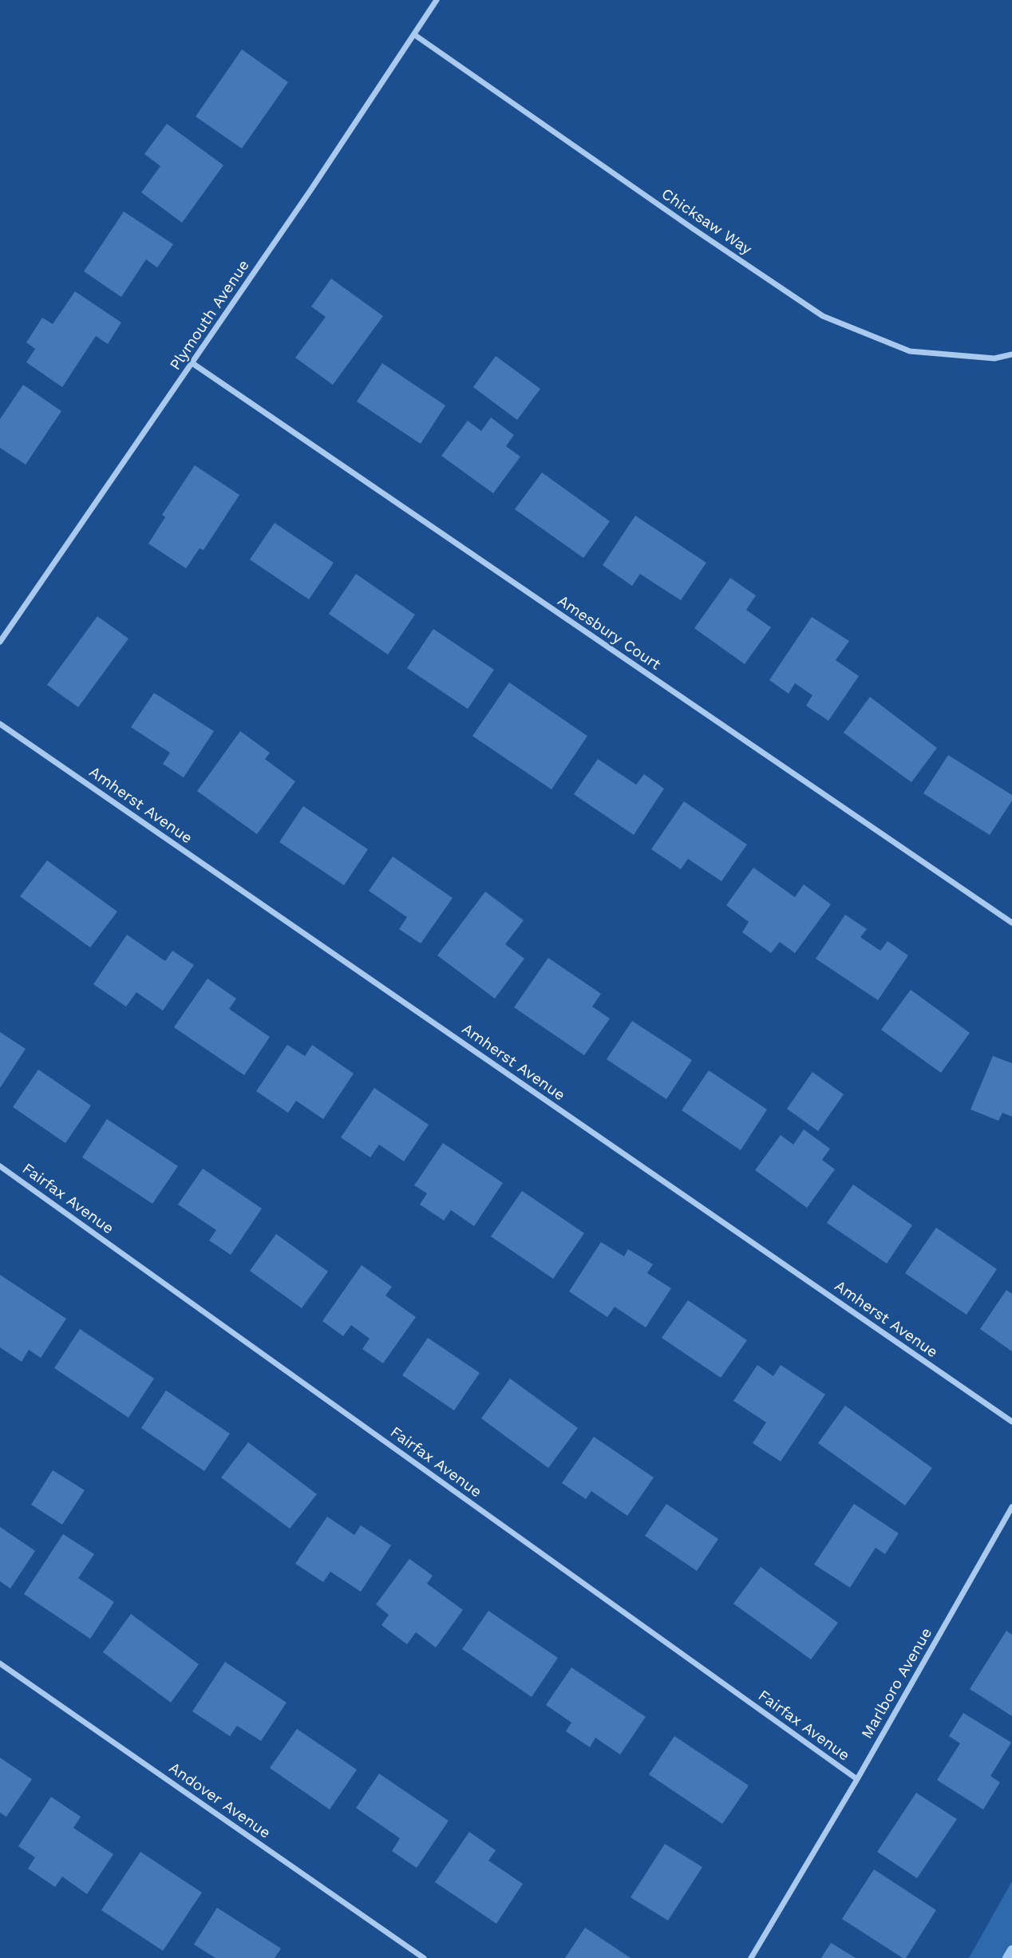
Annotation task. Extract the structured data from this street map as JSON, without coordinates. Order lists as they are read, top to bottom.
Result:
{
  "streets": {
    "street": [
      "Chicksaw Way",
      "Plymouth Avenue",
      "Amesbury Court",
      "Amherst Avenue",
      "Fairfax Avenue",
      "Marlboro Avenue",
      "Andover Avenue"
    ]
  },
  "crossings": [
    ["Chicksaw Way", "Plymouth Avenue"],
    ["Plymouth Avenue", "Amesbury Court"],
    ["Fairfax Avenue", "Marlboro Avenue"]
  ]
}
